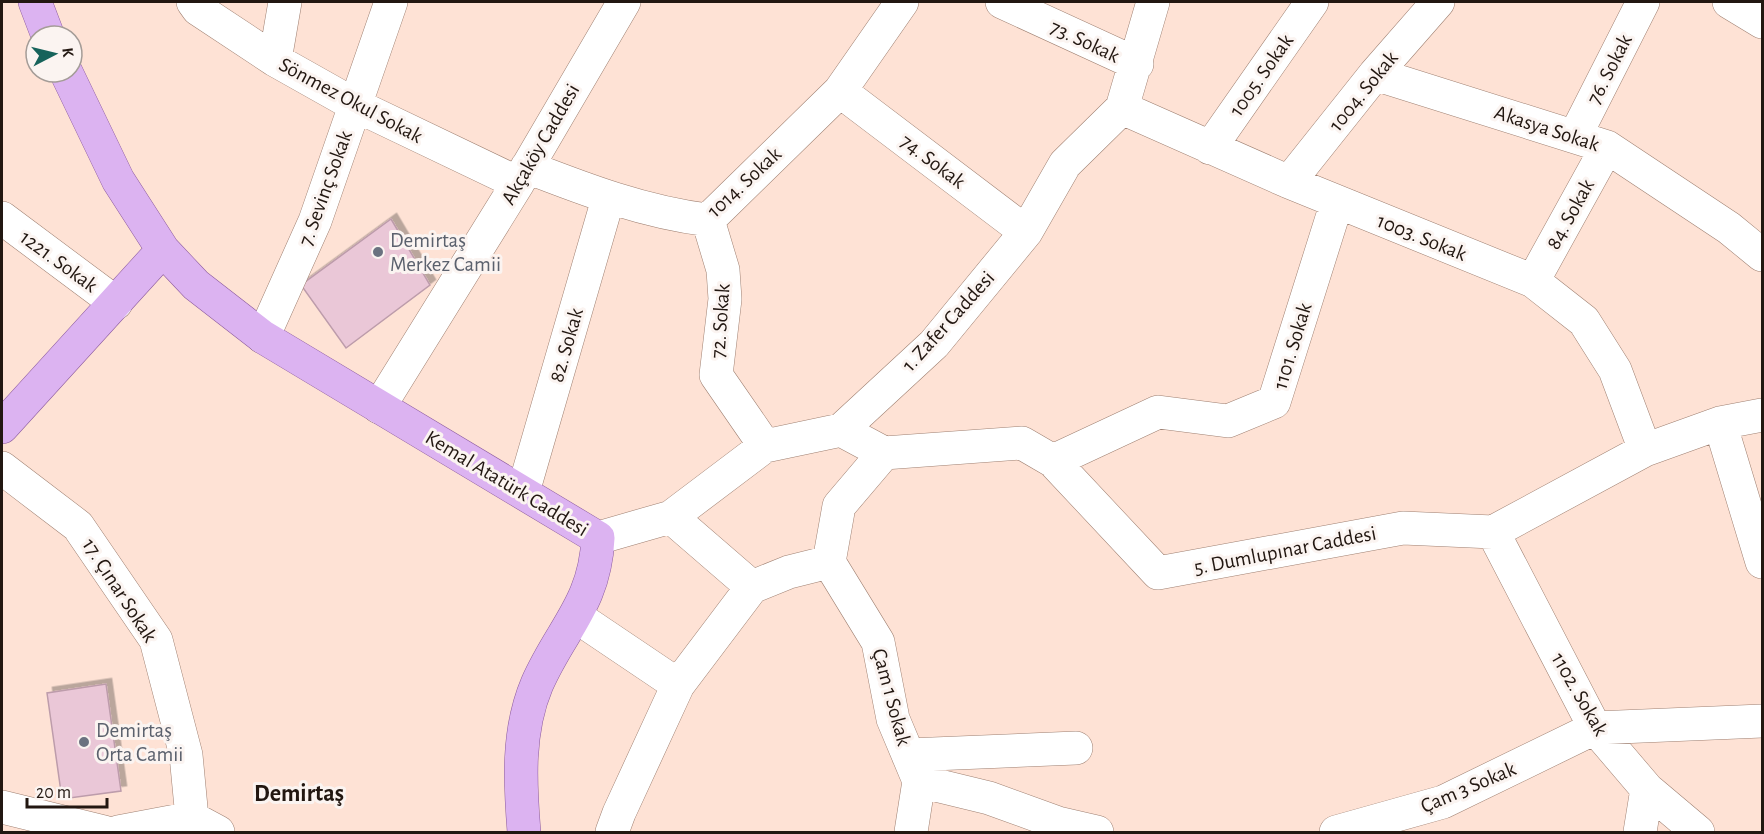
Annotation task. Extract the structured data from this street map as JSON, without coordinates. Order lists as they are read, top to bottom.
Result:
{
  "streets": {
    "main road": ["Kemal Atatürk Caddesi"],
    "street": [
      "73. Sokak",
      "76. Sokak",
      "1005. Sokak",
      "1004. Sokak",
      "Sönmez Okul Sokak",
      "Akasya Sokak",
      "Akçaköy Caddesi",
      "74. Sokak",
      "1014. Sokak",
      "7. Sevinç Sokak",
      "84. Sokak",
      "1003. Sokak",
      "1221. Sokak",
      "72. Sokak",
      "1. Zafer Caddesi",
      "82. Sokak",
      "1101. Sokak",
      "5. Dumlupınar Caddesi",
      "17. Çınar Sokak",
      "1102. Sokak",
      "Çam 1 Sokak",
      "Çam 3 Sokak"
    ]
  },
  "crossings": [
    ["73. Sokak", "1. Zafer Caddesi"],
    ["76. Sokak", "Akasya Sokak"],
    ["1005. Sokak", "1003. Sokak"],
    ["1004. Sokak", "Akasya Sokak"],
    ["1004. Sokak", "1003. Sokak"],
    ["Sönmez Okul Sokak", "Akçaköy Caddesi"],
    ["Sönmez Okul Sokak", "1014. Sokak"],
    ["Sönmez Okul Sokak", "7. Sevinç Sokak"],
    ["Akasya Sokak", "84. Sokak"],
    ["Akçaköy Caddesi", "1014. Sokak"],
    ["Akçaköy Caddesi", "Kemal Atatürk Caddesi"],
    ["74. Sokak", "1014. Sokak"],
    ["74. Sokak", "1. Zafer Caddesi"],
    ["1014. Sokak", "72. Sokak"],
    ["1014. Sokak", "82. Sokak"],
    ["7. Sevinç Sokak", "Kemal Atatürk Caddesi"],
    ["84. Sokak", "1003. Sokak"],
    ["1003. Sokak", "1. Zafer Caddesi"],
    ["1003. Sokak", "1101. Sokak"],
    ["82. Sokak", "Kemal Atatürk Caddesi"],
    ["1101. Sokak", "5. Dumlupınar Caddesi"],
    ["5. Dumlupınar Caddesi", "1102. Sokak"],
    ["1102. Sokak", "Çam 3 Sokak"]
  ],
  "districts": ["Demirtaş"],
  "places": ["Demirtaş Merkez Camii", "Demirtaş Orta Camii"],
  "scale_bar": "20 m",
  "north": "right"
}
